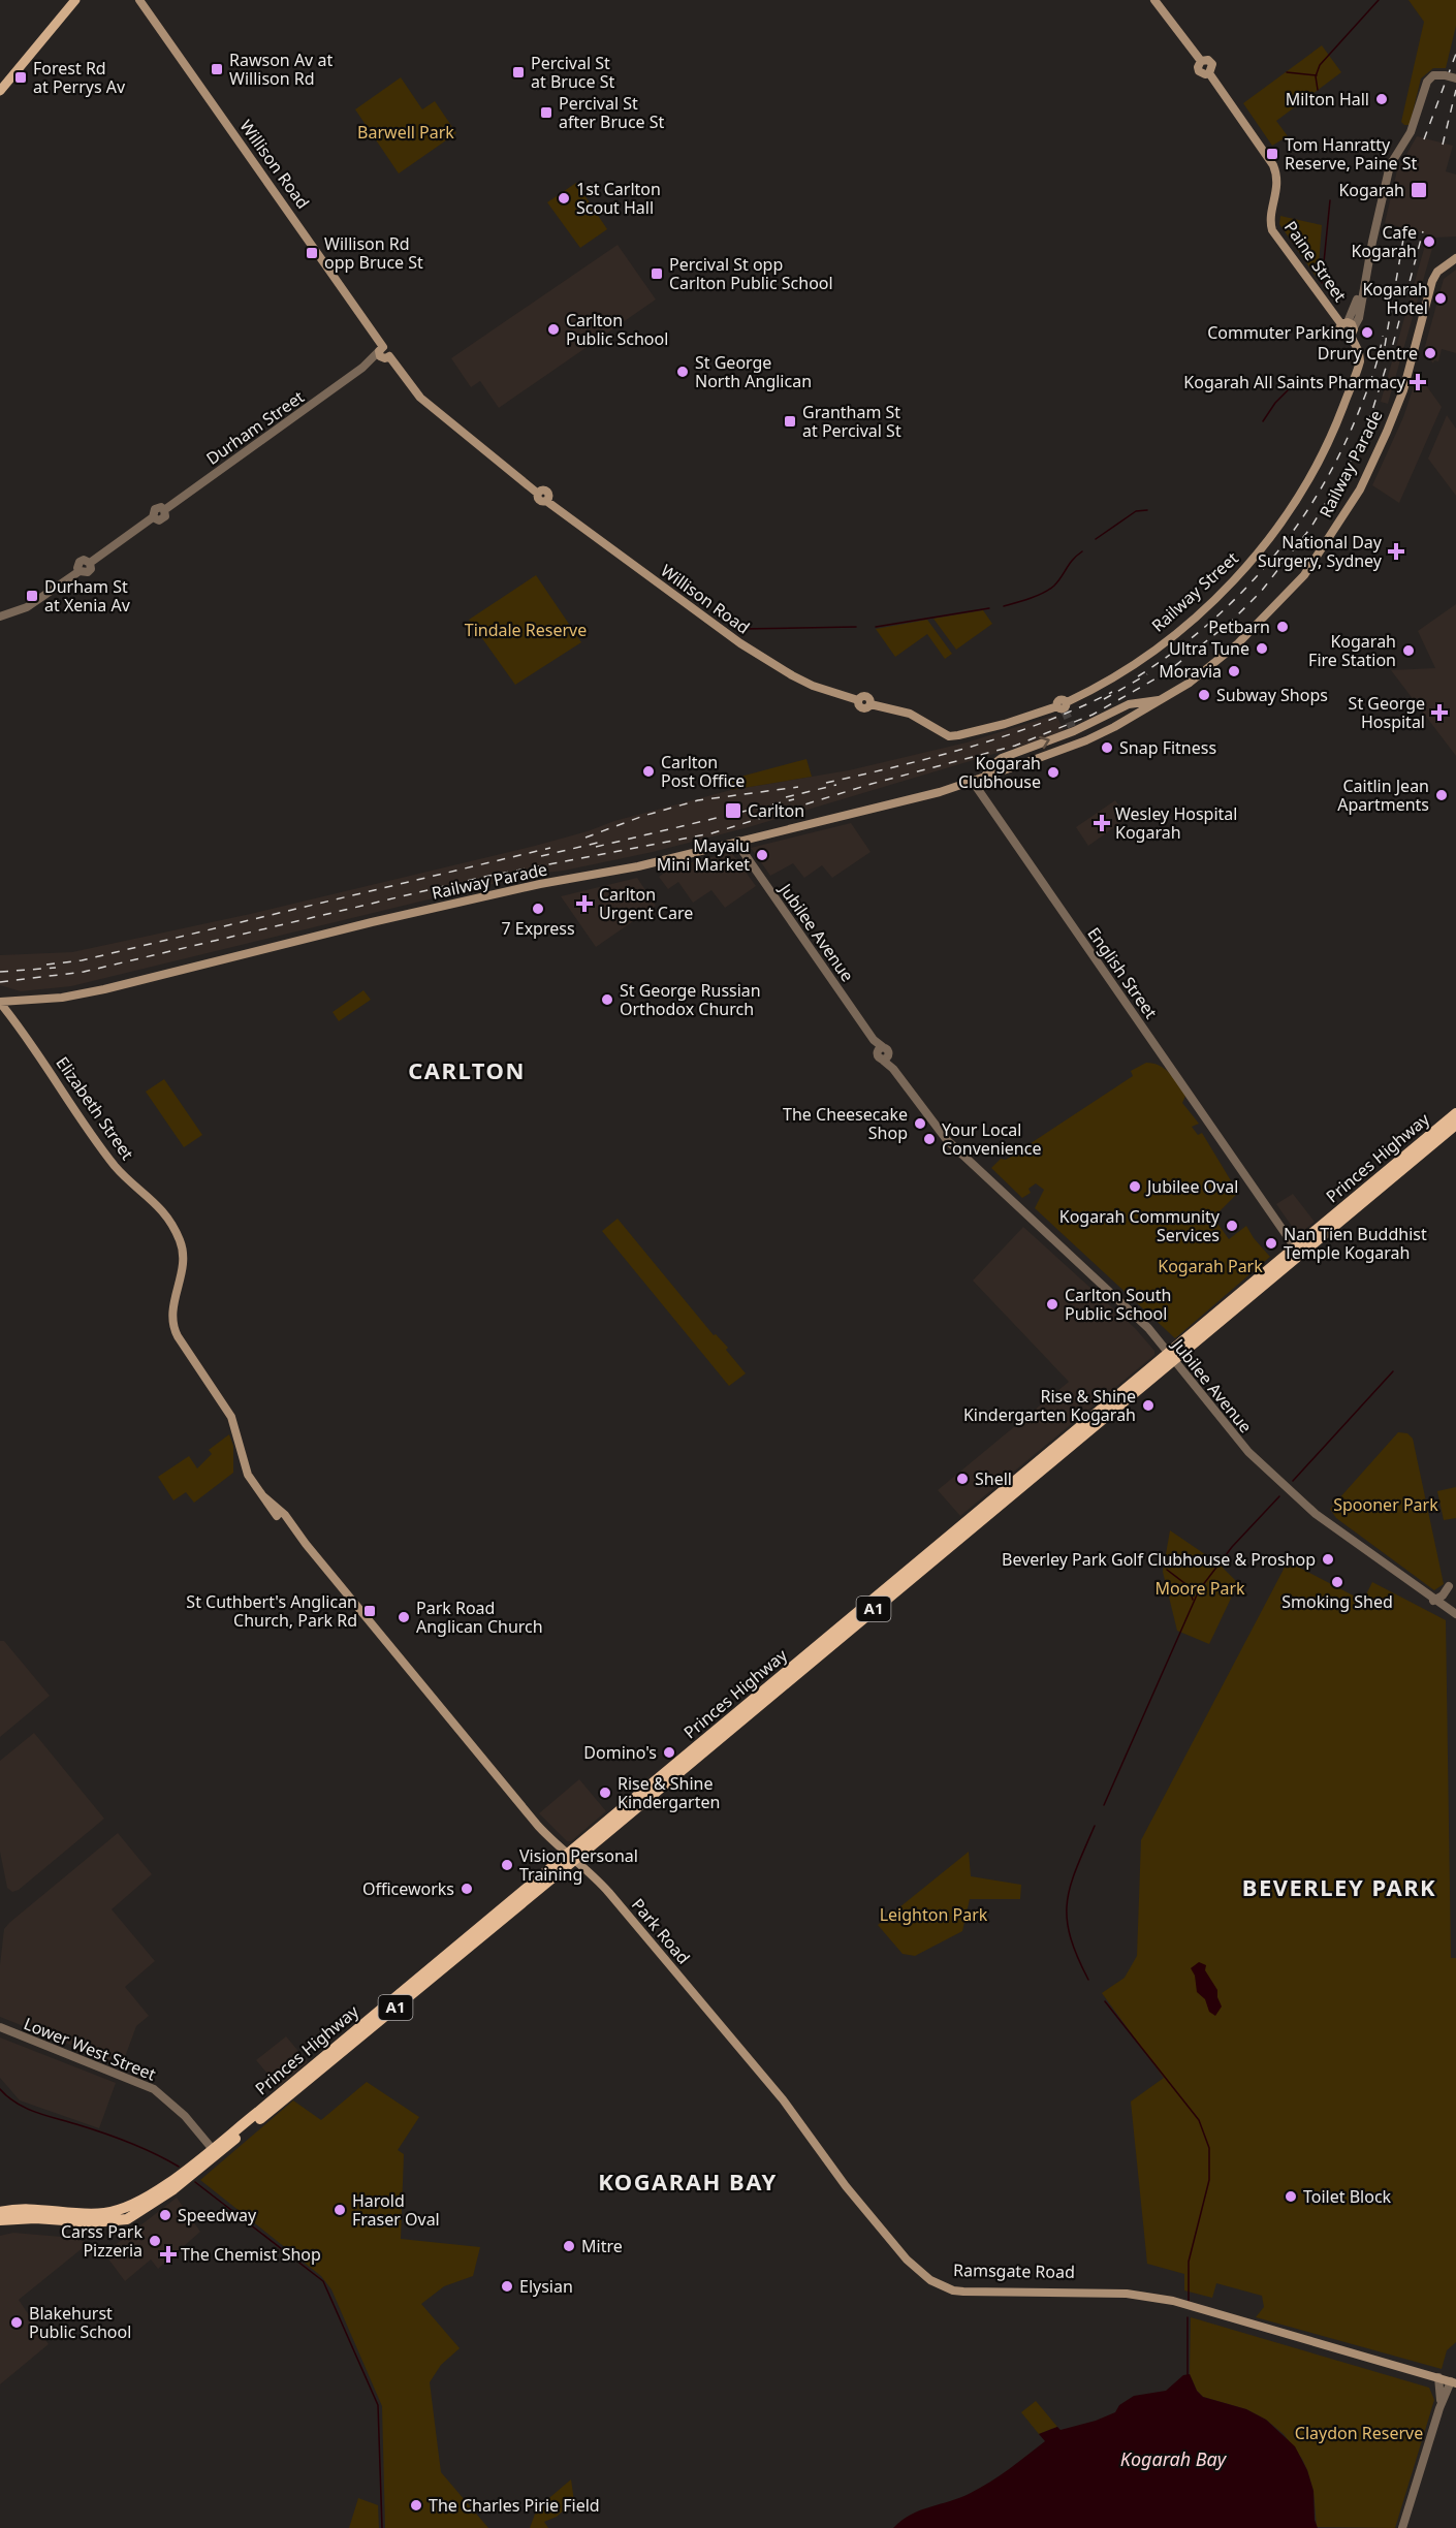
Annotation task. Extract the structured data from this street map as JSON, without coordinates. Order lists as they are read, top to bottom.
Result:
{
  "streets": {
    "highway": ["Princes Highway", "A1"],
    "main road": [
      "Willison Road",
      "Paine Street",
      "Railway Parade",
      "Railway Street",
      "Elizabeth Street",
      "Park Road",
      "Ramsgate Road"
    ],
    "street": [
      "Durham Street",
      "Jubilee Avenue",
      "English Street",
      "Lower West Street"
    ]
  },
  "crossings": [
    ["Willison Road", "Durham Street"],
    ["Willison Road", "Railway Street"],
    ["Paine Street", "Railway Street"],
    ["Railway Parade", "Jubilee Avenue"],
    ["Railway Parade", "English Street"],
    ["Railway Parade", "Elizabeth Street"],
    ["Jubilee Avenue", "Princes Highway"],
    ["English Street", "Princes Highway"],
    ["Elizabeth Street", "Park Road"],
    ["Princes Highway", "Park Road"],
    ["Princes Highway", "Lower West Street"],
    ["Park Road", "Ramsgate Road"]
  ],
  "districts": ["CARLTON", "BEVERLEY PARK", "KOGARAH BAY"],
  "water": ["Kogarah Bay"],
  "parks": [
    "Barwell Park",
    "Tindale Reserve",
    "Kogarah Park",
    "Spooner Park",
    "Moore Park",
    "Leighton Park",
    "Claydon Reserve"
  ],
  "places": {
    "transit": [
      "Rawson Av at Willison Rd",
      "Percival St at Bruce St",
      "Forest Rd at Perrys Av",
      "Percival St after Bruce St",
      "Tom Hanratty Reserve, Paine St",
      "Kogarah",
      "Willison Rd opp Bruce St",
      "Percival St opp Carlton Public School",
      "Grantham St at Percival St",
      "Durham St at Xenia Av",
      "Carlton",
      "St Cuthbert's Anglican Church, Park Rd"
    ],
    "other": [
      "Milton Hall",
      "1st Carlton Scout Hall",
      "Cafe Kogarah",
      "Kogarah Hotel",
      "Carlton Public School",
      "Commuter Parking",
      "Drury Centre",
      "St George North Anglican",
      "Petbarn",
      "Ultra Tune",
      "Kogarah Fire Station",
      "Moravia",
      "Subway Shops",
      "Snap Fitness",
      "Carlton Post Office",
      "Kogarah Clubhouse",
      "Caitlin Jean Apartments",
      "Mayalu Mini Market",
      "7 Express",
      "St George Russian Orthodox Church",
      "The Cheesecake Shop",
      "Your Local Convenience",
      "Jubilee Oval",
      "Kogarah Community Services",
      "Nan Tien Buddhist Temple Kogarah",
      "Carlton South Public School",
      "Rise & Shine Kindergarten Kogarah",
      "Shell",
      "Beverley Park Golf Clubhouse & Proshop",
      "Smoking Shed",
      "Park Road Anglican Church",
      "Domino's",
      "Rise & Shine Kindergarten",
      "Vision Personal Training",
      "Officeworks",
      "Toilet Block",
      "Harold Fraser Oval",
      "Speedway",
      "Carss Park Pizzeria",
      "Mitre",
      "Elysian",
      "Blakehurst Public School",
      "The Charles Pirie Field"
    ],
    "health": [
      "Kogarah All Saints Pharmacy",
      "National Day Surgery, Sydney",
      "St George Hospital",
      "Wesley Hospital Kogarah",
      "Carlton Urgent Care",
      "The Chemist Shop"
    ]
  }
}
